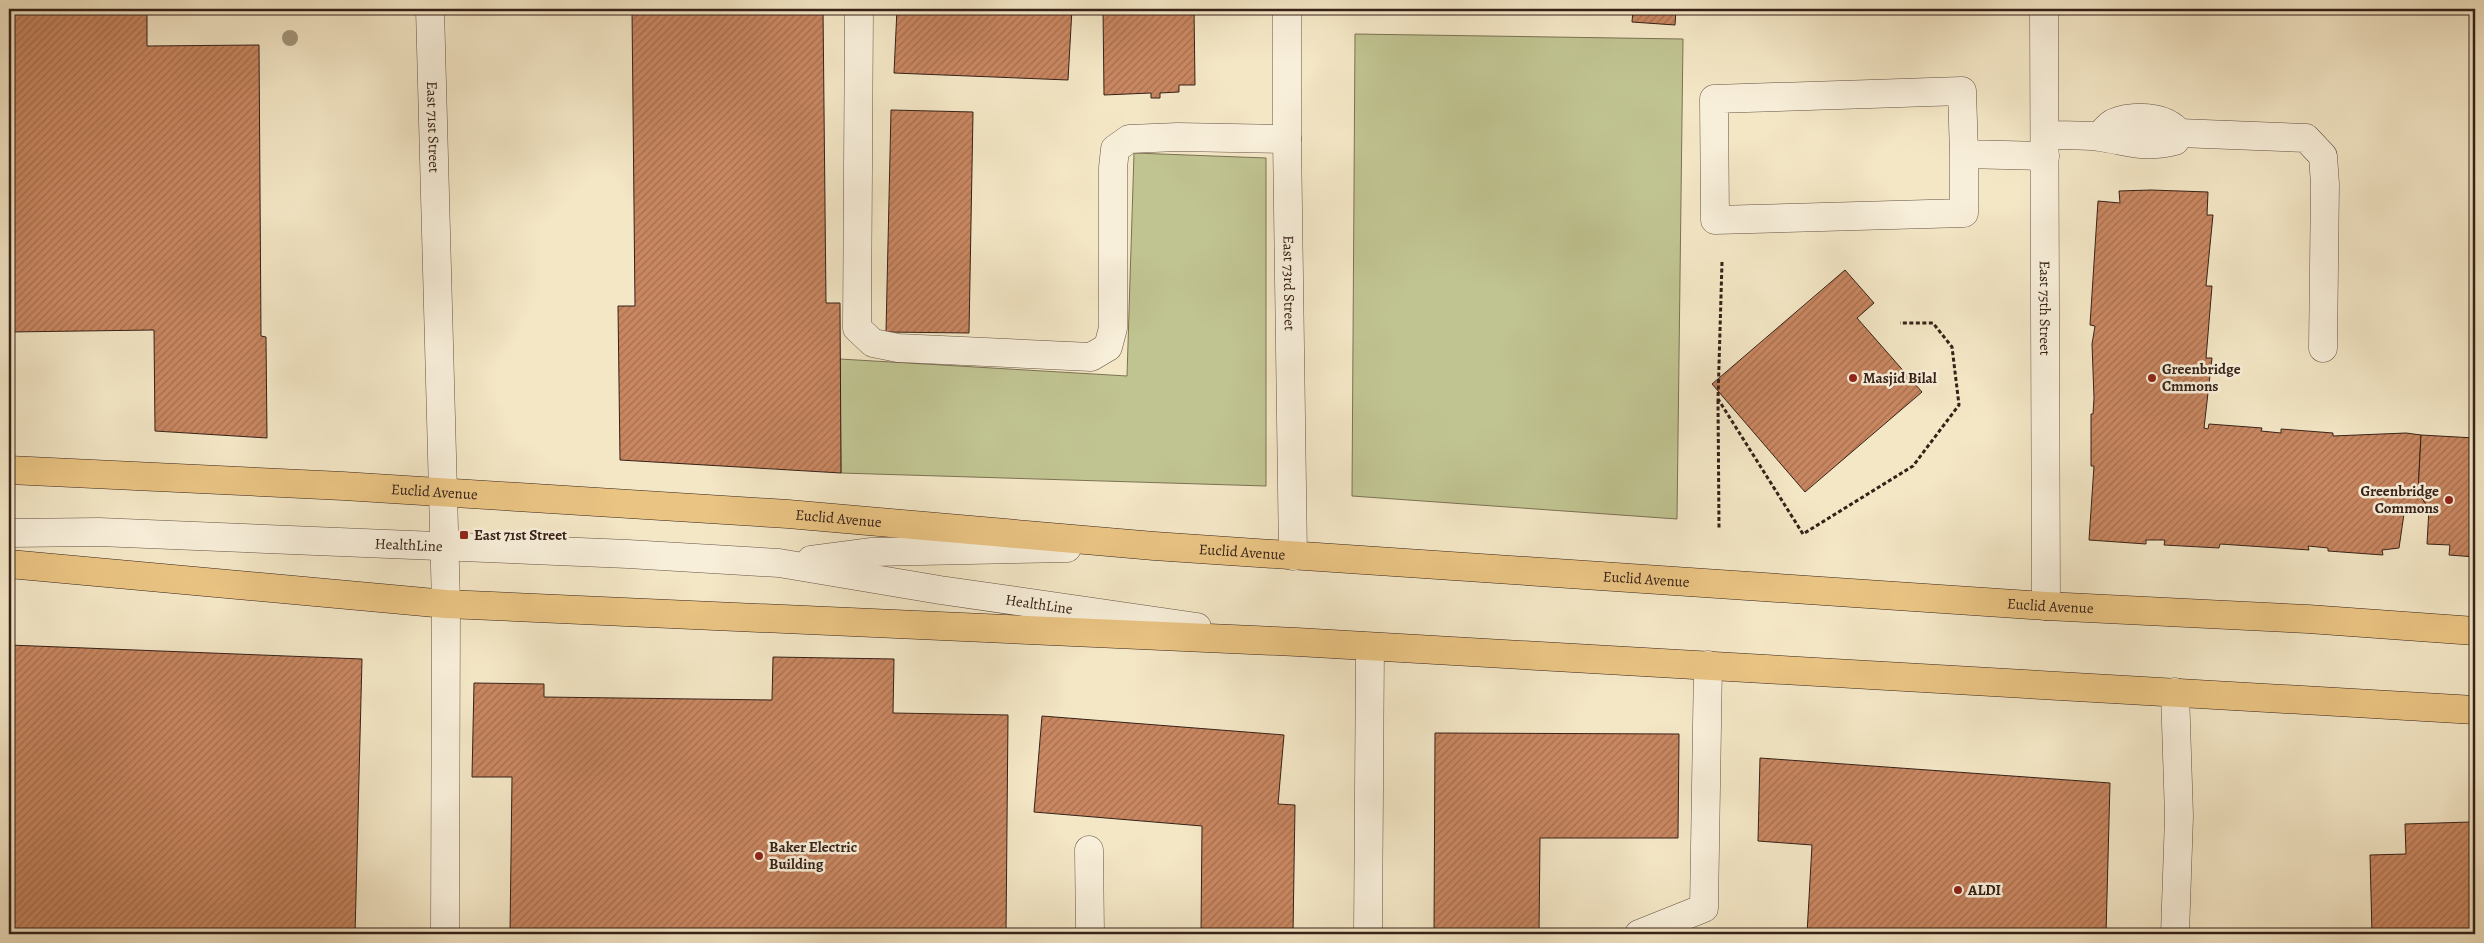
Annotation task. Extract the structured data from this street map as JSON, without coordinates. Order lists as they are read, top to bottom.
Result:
{
  "streets": {
    "main road": ["Euclid Avenue"],
    "street": [
      "East 71st Street",
      "East 73rd Street",
      "East 75th Street",
      "HealthLine"
    ]
  },
  "crossings": [
    ["East 71st Street", "Euclid Avenue"],
    ["East 71st Street", "HealthLine"],
    ["East 73rd Street", "Euclid Avenue"],
    ["East 75th Street", "Euclid Avenue"],
    ["Euclid Avenue", "HealthLine"]
  ],
  "places": {
    "other": [
      "Masjid Bilal",
      "Greenbridge Cmmons",
      "Greenbridge Commons",
      "Baker Electric Building",
      "ALDI"
    ],
    "transit": ["East 71st Street"]
  }
}
